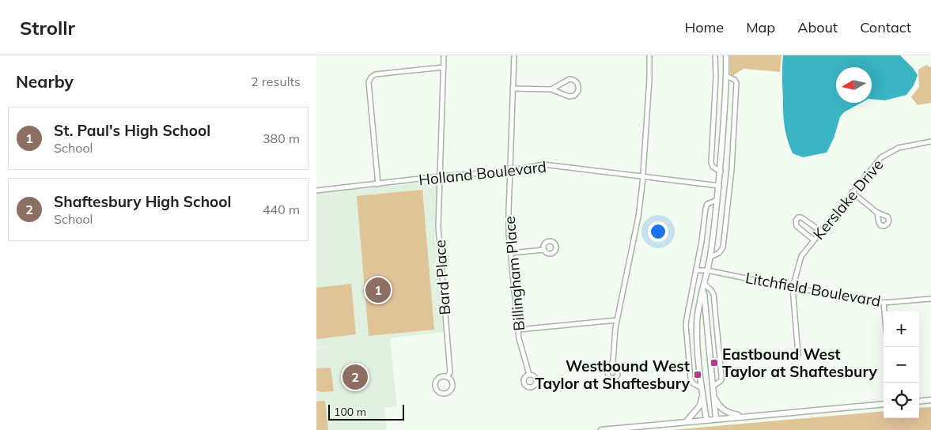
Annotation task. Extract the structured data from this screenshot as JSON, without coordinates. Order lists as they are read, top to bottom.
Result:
{
  "streets": {
    "street": [
      "Holland Boulevard",
      "Kerslake Drive",
      "Billingham Place",
      "Bard Place",
      "Litchfield Boulevard"
    ]
  },
  "crossings": [
    ["Holland Boulevard", "Billingham Place"],
    ["Holland Boulevard", "Bard Place"],
    ["Kerslake Drive", "Litchfield Boulevard"]
  ],
  "places": {
    "transit": ["Eastbound West Taylor at Shaftesbury", "Westbound West Taylor at Shaftesbury"]
  },
  "scale_bar": "100 m",
  "north": "left",
  "page": {
    "header": "Strollr",
    "nav": [
      "Home",
      "Map",
      "About",
      "Contact"
    ],
    "heading": ["Nearby", "2 results"],
    "list": [
      {
        "mark": "1",
        "name": "St. Paul's High School",
        "note": "School",
        "value": "380 m"
      },
      {
        "mark": "2",
        "name": "Shaftesbury High School",
        "note": "School",
        "value": "440 m"
      }
    ],
    "pins": ["1", "2"],
    "map_buttons": ["+", "−"],
    "scale": "100 m"
  }
}
